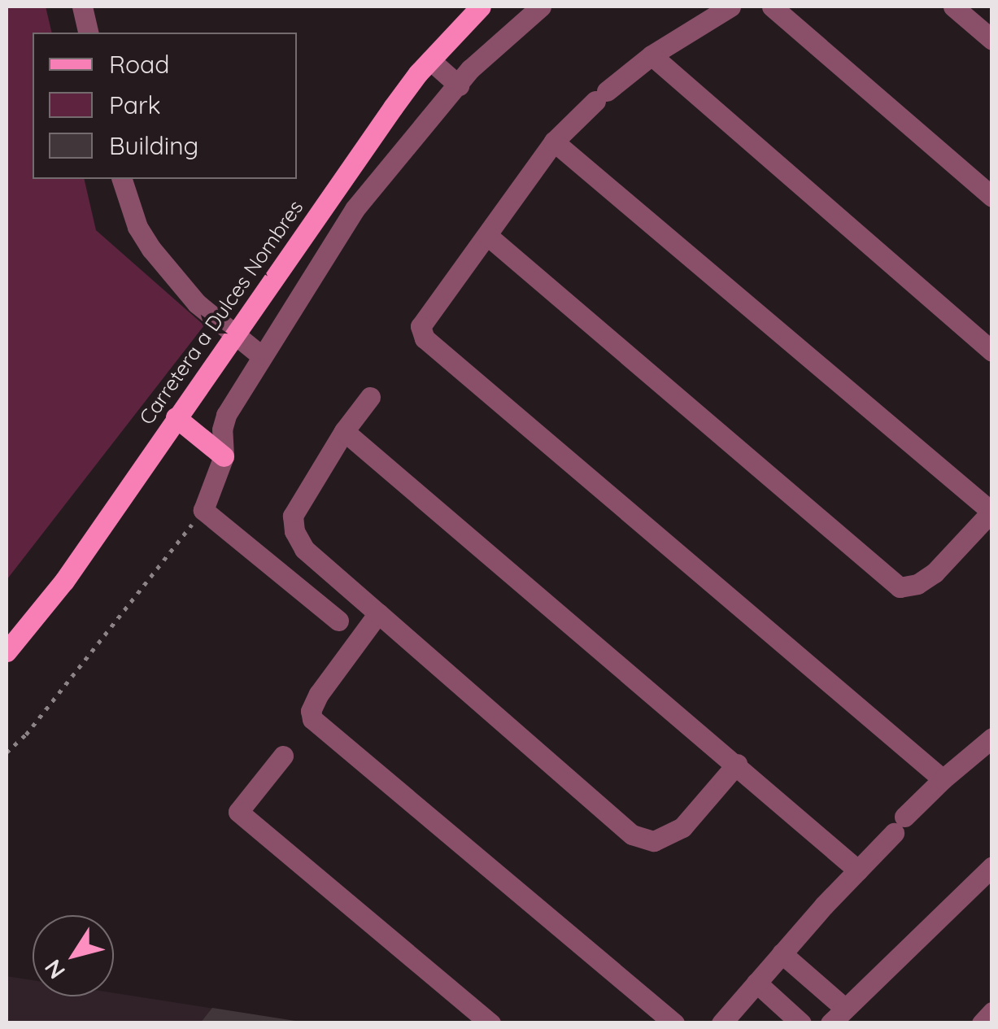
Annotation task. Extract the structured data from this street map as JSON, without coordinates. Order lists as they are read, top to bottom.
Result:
{
  "streets": {
    "main road": ["Carretera a Dulces Nombres"]
  },
  "legend": ["Road", "Park", "Building"],
  "north": "bottom left"
}
